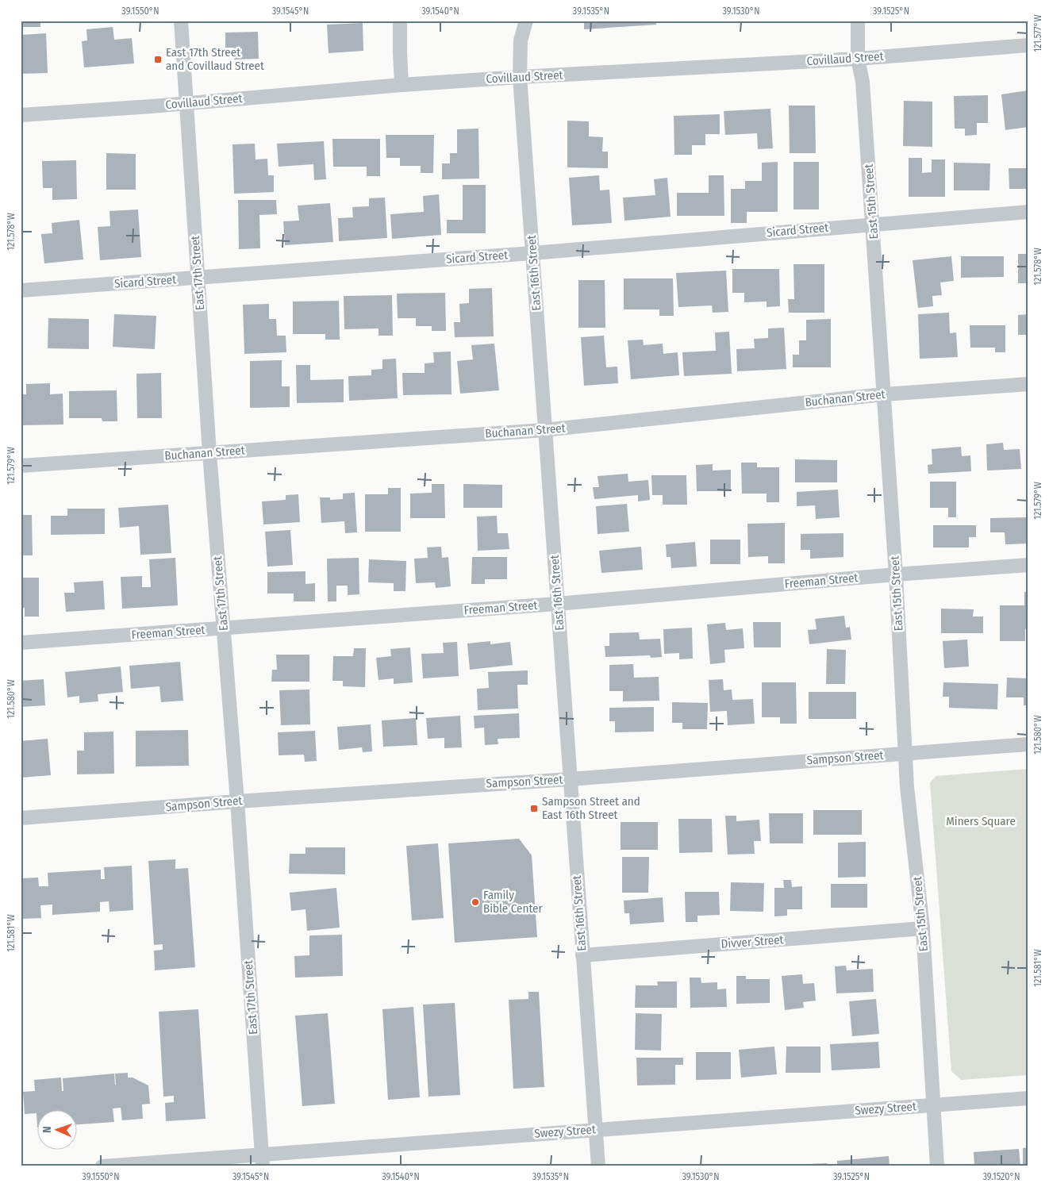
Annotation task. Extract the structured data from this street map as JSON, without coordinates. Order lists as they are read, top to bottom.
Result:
{
  "streets": {
    "street": [
      "Covillaud Street",
      "East 15th Street",
      "Sicard Street",
      "East 17th Street",
      "East 16th Street",
      "Buchanan Street",
      "Freeman Street",
      "Sampson Street",
      "Divver Street",
      "Swezy Street"
    ]
  },
  "crossings": [
    ["Covillaud Street", "East 15th Street"],
    ["Covillaud Street", "East 17th Street"],
    ["Covillaud Street", "East 16th Street"],
    ["East 15th Street", "Sicard Street"],
    ["East 15th Street", "Buchanan Street"],
    ["East 15th Street", "Freeman Street"],
    ["East 15th Street", "Sampson Street"],
    ["East 15th Street", "Divver Street"],
    ["East 15th Street", "Swezy Street"],
    ["Sicard Street", "East 17th Street"],
    ["Sicard Street", "East 16th Street"],
    ["East 17th Street", "Buchanan Street"],
    ["East 17th Street", "Freeman Street"],
    ["East 17th Street", "Sampson Street"],
    ["East 17th Street", "Swezy Street"],
    ["East 16th Street", "Buchanan Street"],
    ["East 16th Street", "Freeman Street"],
    ["East 16th Street", "Sampson Street"],
    ["East 16th Street", "Divver Street"],
    ["East 16th Street", "Swezy Street"]
  ],
  "parks": ["Miners Square"],
  "places": {
    "transit": ["East 17th Street and Covillaud Street", "Sampson Street and East 16th Street"],
    "other": ["Family Bible Center"]
  },
  "north": "left",
  "coordinates": [
    "39.1550°N",
    "39.1545°N",
    "39.1540°N",
    "39.1535°N",
    "39.1530°N",
    "39.1525°N",
    "121.577°W",
    "121.578°W",
    "121.579°W",
    "121.580°W",
    "121.581°W",
    "39.1520°N"
  ]
}
